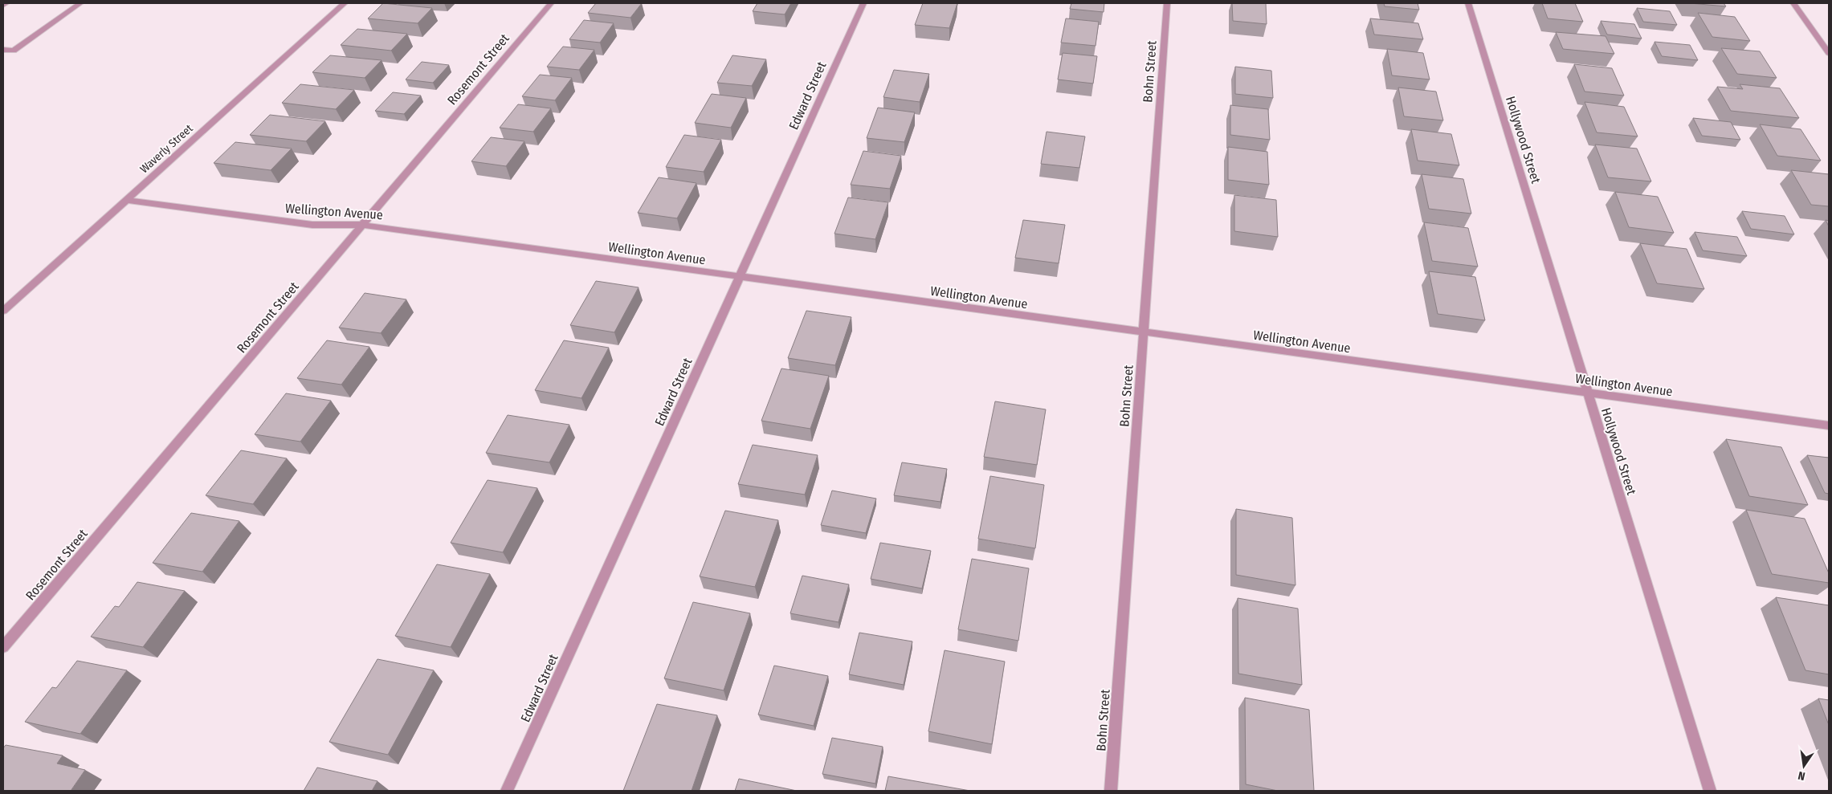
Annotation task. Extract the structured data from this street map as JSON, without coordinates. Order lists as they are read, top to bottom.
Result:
{
  "streets": {
    "street": [
      "Rosemont Street",
      "Bohn Street",
      "Edward Street",
      "Hollywood Street",
      "Waverly Street",
      "Wellington Avenue"
    ]
  },
  "crossings": [
    ["Rosemont Street", "Wellington Avenue"],
    ["Bohn Street", "Wellington Avenue"],
    ["Edward Street", "Wellington Avenue"],
    ["Hollywood Street", "Wellington Avenue"],
    ["Waverly Street", "Wellington Avenue"]
  ],
  "north": "bottom"
}
